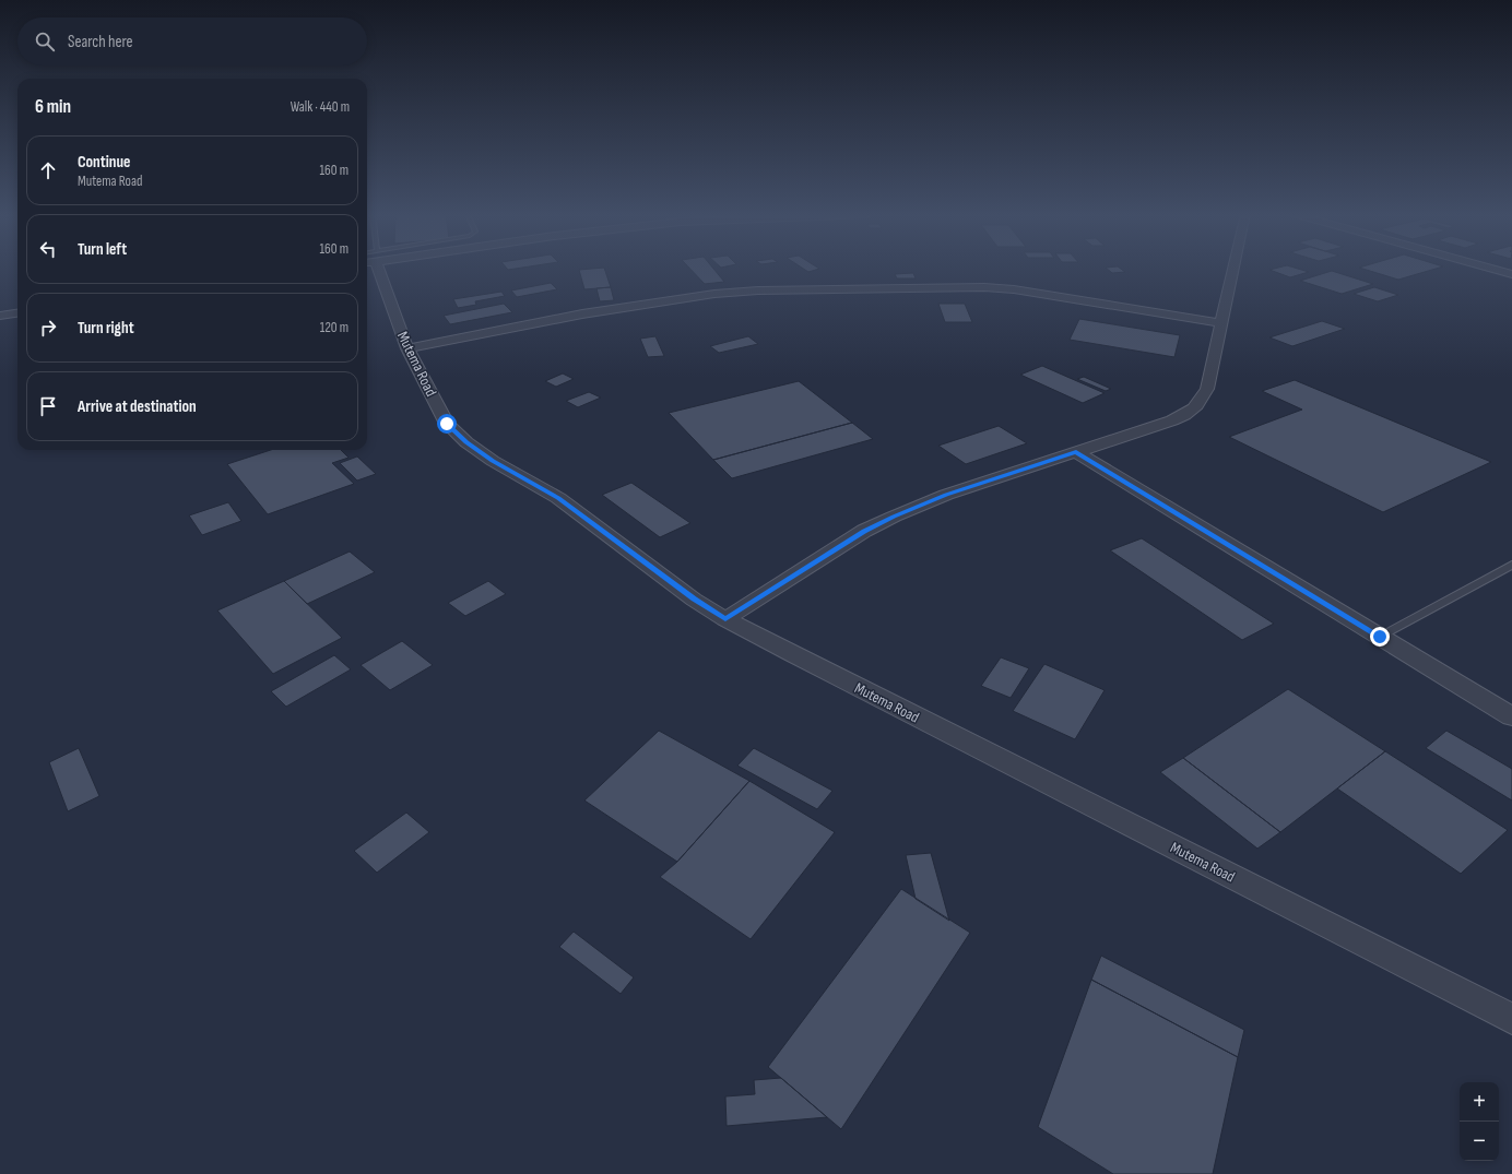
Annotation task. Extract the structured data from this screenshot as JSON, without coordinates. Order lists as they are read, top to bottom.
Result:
{
  "streets": {
    "street": ["Mutema Road"]
  },
  "page": {
    "search": "Search here",
    "heading": ["6 min", "Walk · 440 m"],
    "list": [
      ["Continue", "Mutema Road", "160 m"],
      ["Turn left", "160 m"],
      ["Turn right", "120 m"],
      "Arrive at destination"
    ],
    "map_buttons": ["+", "−"]
  }
}
